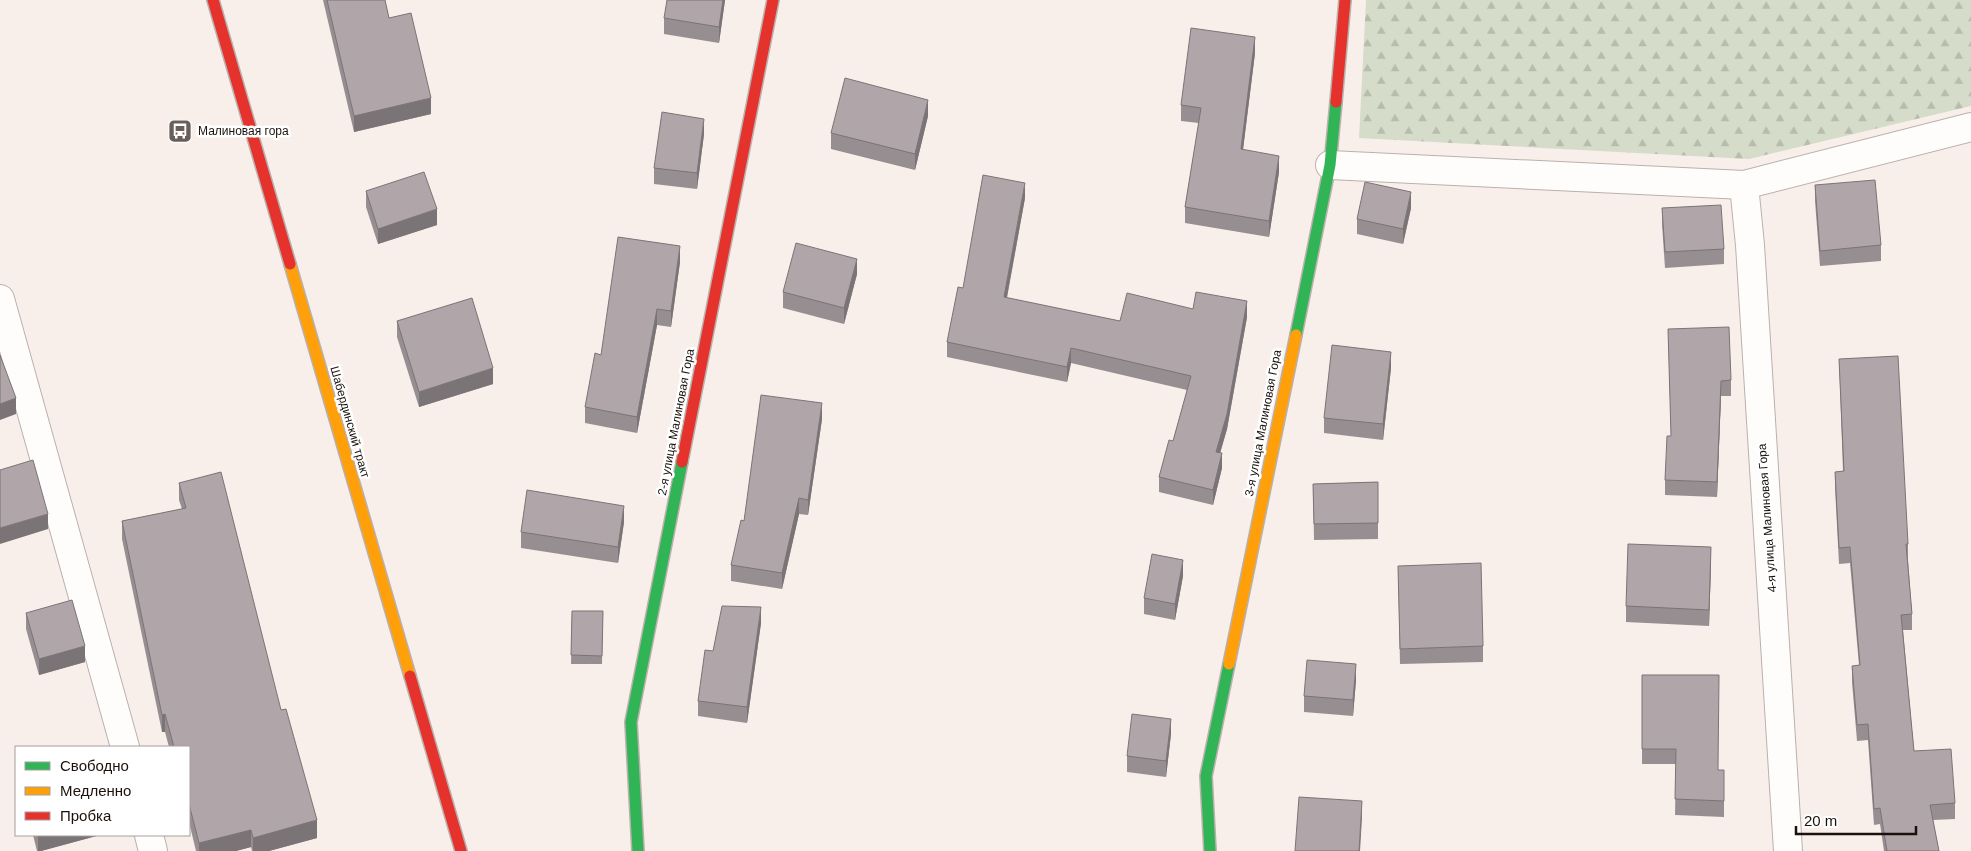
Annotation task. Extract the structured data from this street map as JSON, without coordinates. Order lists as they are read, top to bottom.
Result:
{
  "streets": {
    "street": [
      "Шабердинский тракт",
      "2-я улица Малиновая Гора",
      "3-я улица Малиновая Гора",
      "4-я улица Малиновая Гора"
    ]
  },
  "places": {
    "bus stop": ["Малиновая гора"]
  },
  "legend": ["Свободно", "Медленно", "Пробка"],
  "scale_bar": "20 m"
}
